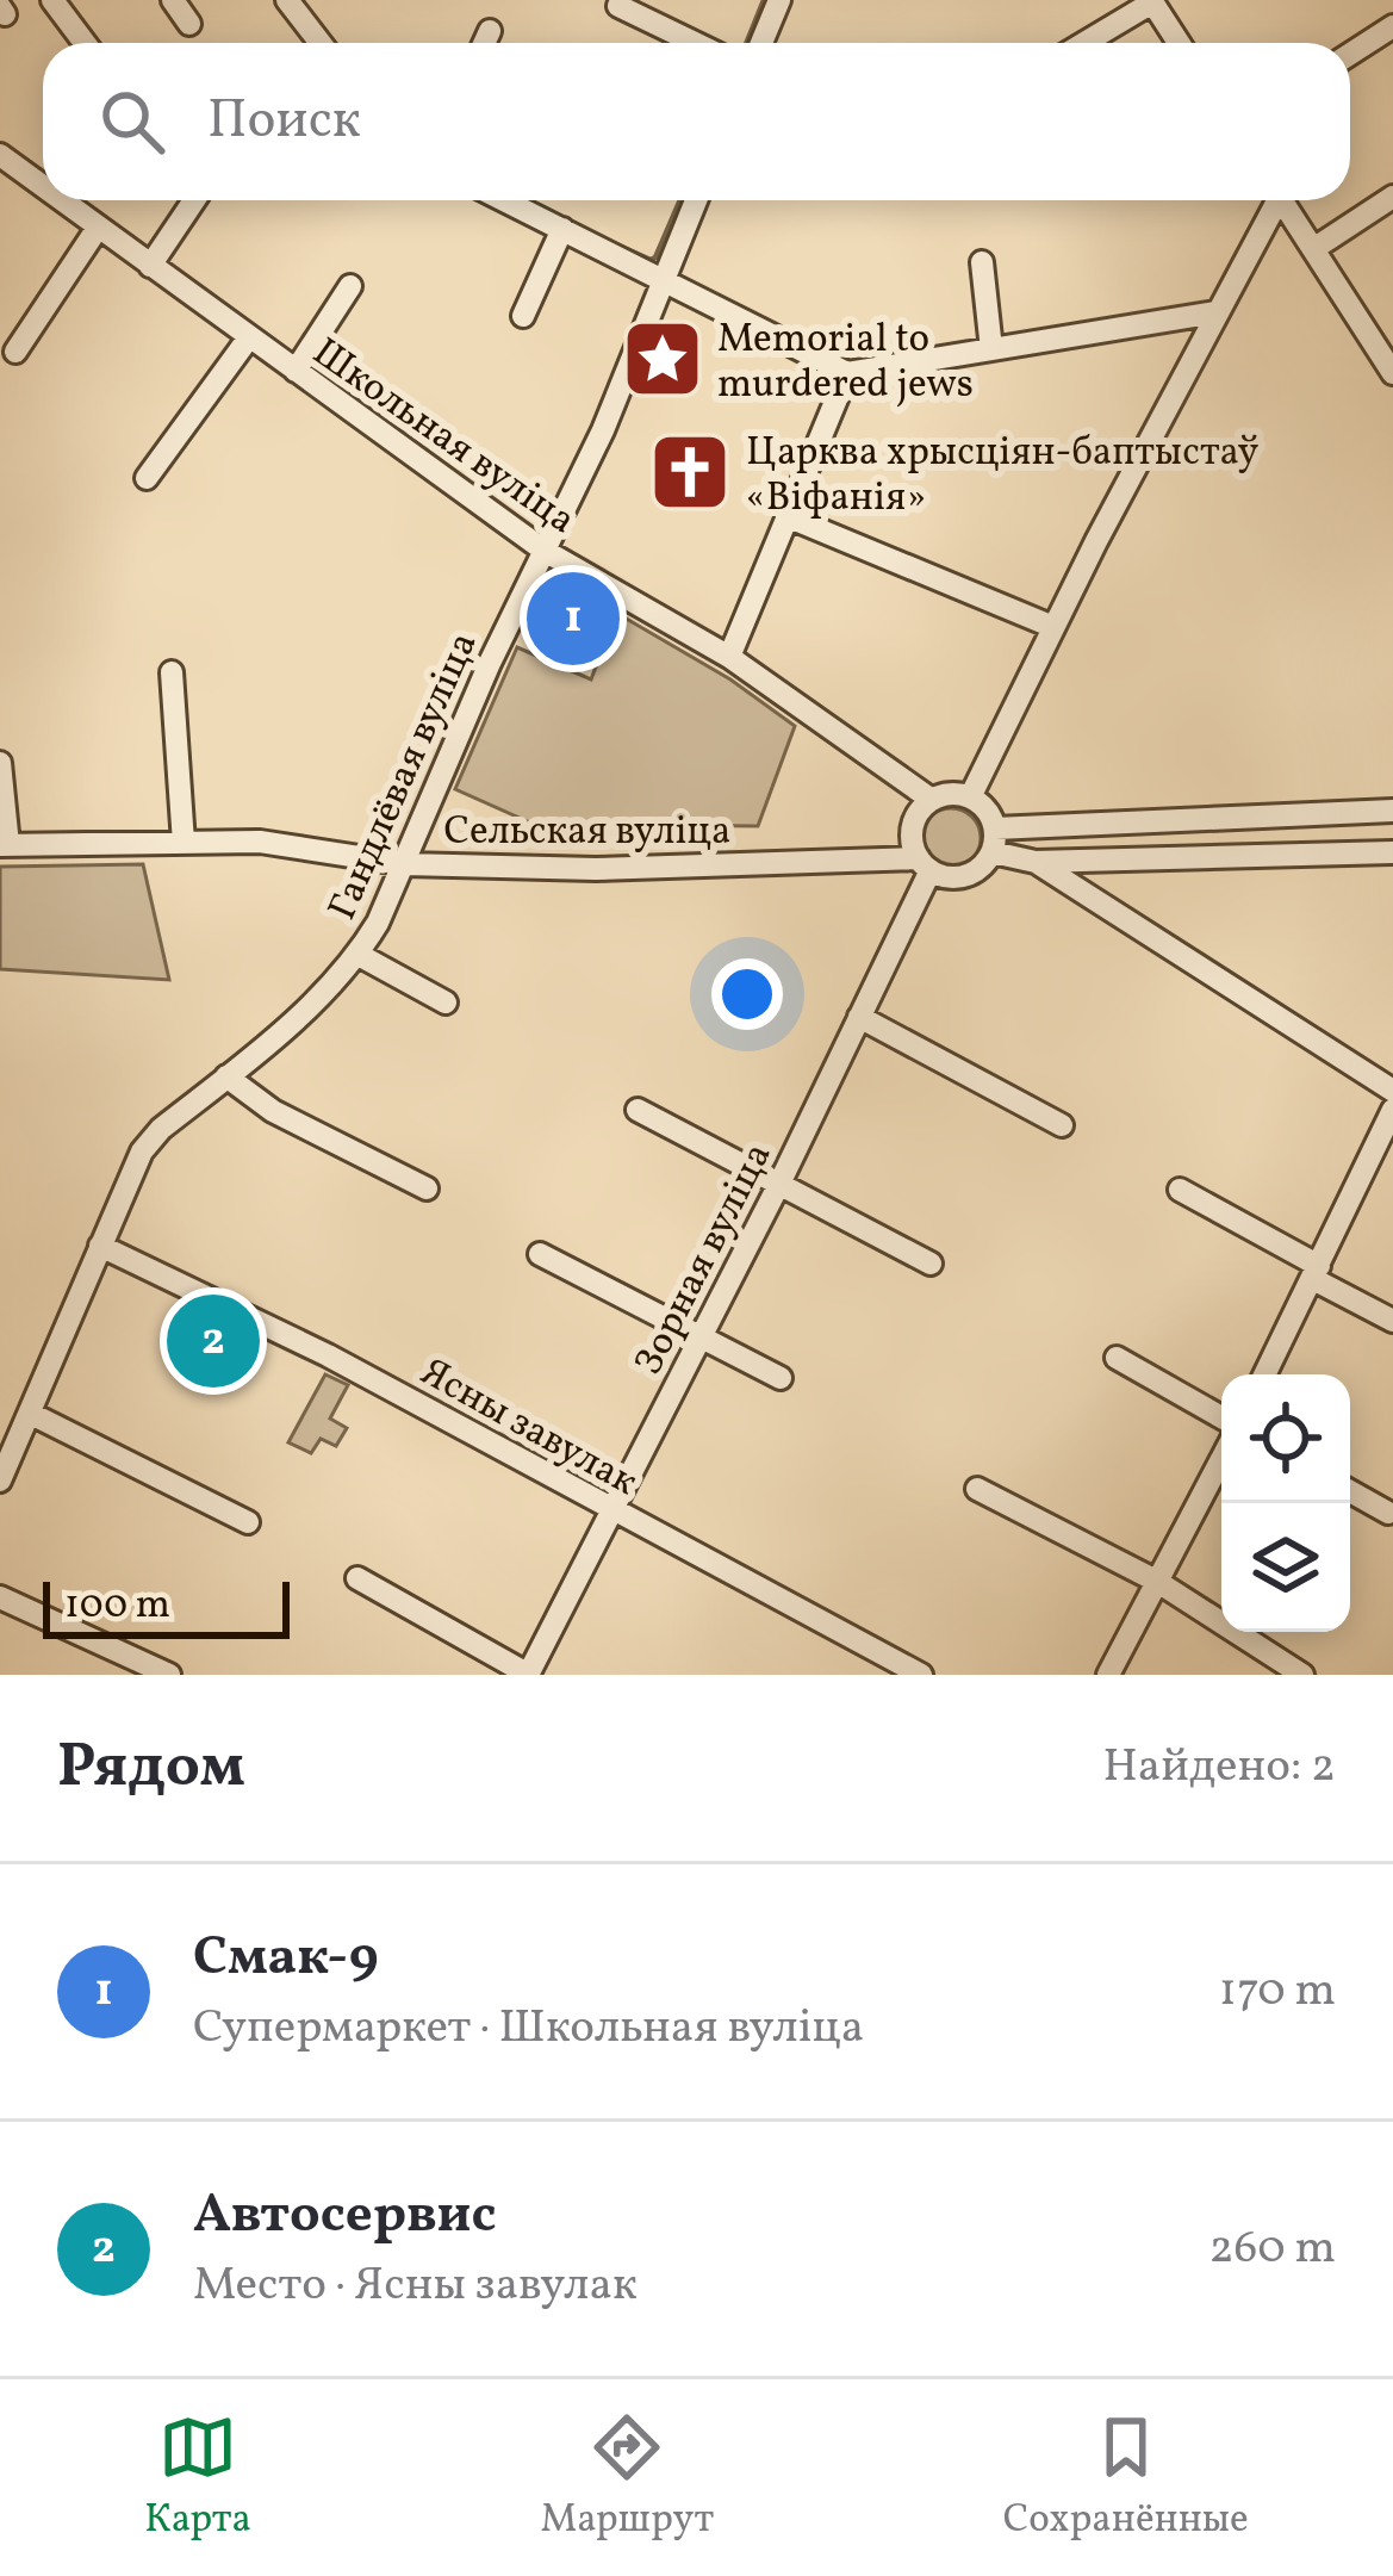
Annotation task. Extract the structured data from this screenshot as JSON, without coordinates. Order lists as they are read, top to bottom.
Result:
{
  "streets": {
    "street": [
      "Школьная вуліца",
      "Гандлёвая вуліца",
      "Сельская вуліца",
      "Зорная вуліца",
      "Ясны завулак"
    ]
  },
  "crossings": [
    ["Школьная вуліца", "Гандлёвая вуліца"],
    ["Школьная вуліца", "Сельская вуліца"],
    ["Школьная вуліца", "Зорная вуліца"],
    ["Гандлёвая вуліца", "Сельская вуліца"],
    ["Гандлёвая вуліца", "Ясны завулак"],
    ["Сельская вуліца", "Зорная вуліца"],
    ["Зорная вуліца", "Ясны завулак"]
  ],
  "places": {
    "place": ["Memorial to murdered jews"],
    "church": ["Царква хрысціян-баптыстаў «Віфанія»"]
  },
  "scale_bar": "100 m",
  "page": {
    "search": "Поиск",
    "pins": ["1", "2"],
    "scale": "100 m",
    "heading": ["Рядом", "Найдено: 2"],
    "list": [
      {
        "mark": "1",
        "name": "Смак-9",
        "note": "Супермаркет · Школьная вуліца",
        "value": "170 m"
      },
      {
        "mark": "2",
        "name": "Автосервис",
        "note": "Место · Ясны завулак",
        "value": "260 m"
      }
    ],
    "nav": ["Карта", "Маршрут", "Сохранённые"]
  }
}
